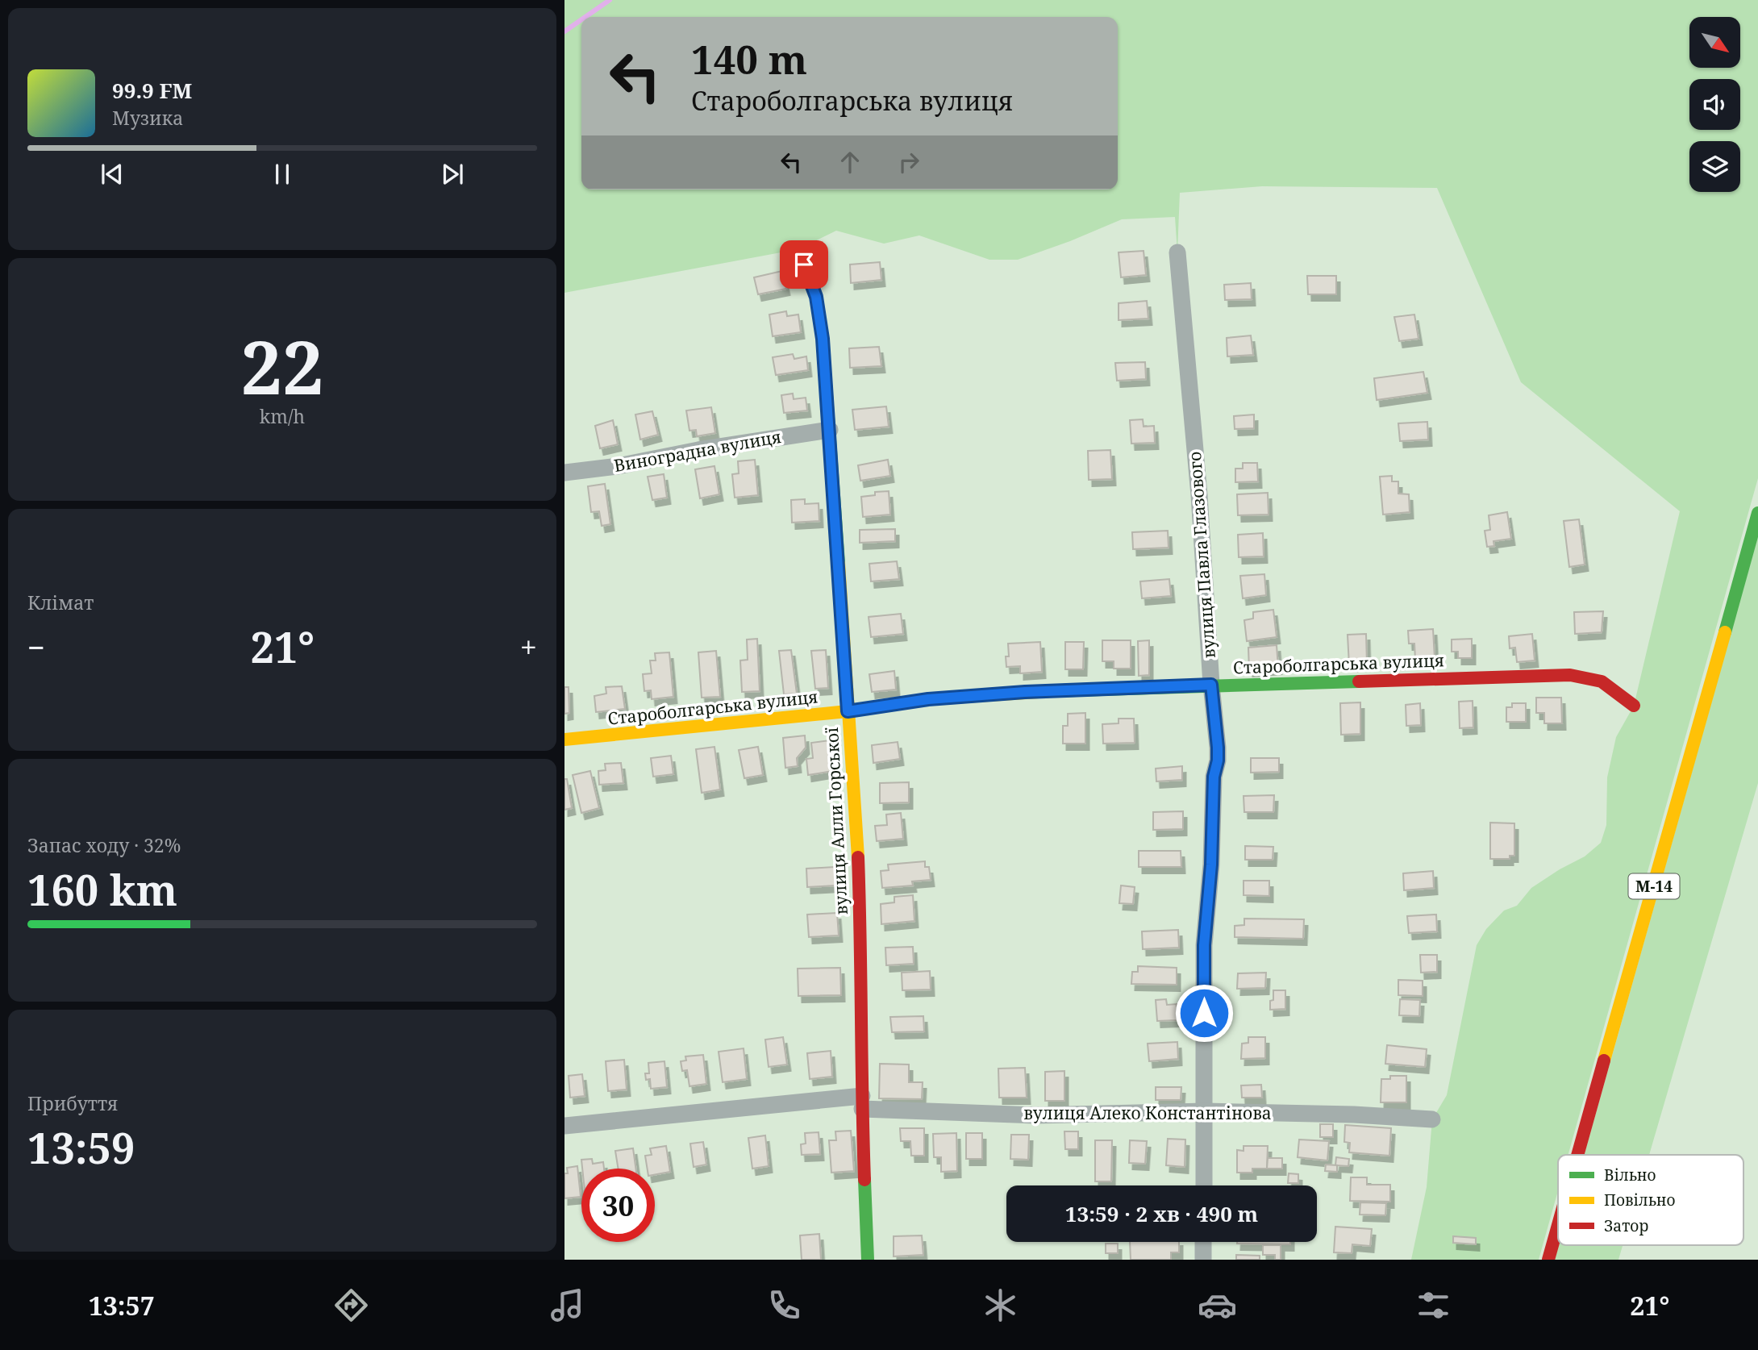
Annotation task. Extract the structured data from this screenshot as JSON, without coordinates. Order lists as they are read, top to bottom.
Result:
{
  "streets": {
    "main road": ["Староболгарська вулиця", "вулиця Алли Горської", "М-14"],
    "street": ["Виноградна вулиця", "вулиця Павла Глазового", "вулиця Алеко Константінова"]
  },
  "crossings": [
    ["Виноградна вулиця", "вулиця Алли Горської"],
    ["вулиця Павла Глазового", "Староболгарська вулиця"],
    ["вулиця Павла Глазового", "вулиця Алеко Константінова"],
    ["Староболгарська вулиця", "вулиця Алли Горської"],
    ["вулиця Алли Горської", "вулиця Алеко Константінова"]
  ],
  "legend": ["Вільно", "Повільно", "Затор"],
  "north": "bottom right",
  "page": {
    "turn": ["140 m", "Староболгарська вулиця"],
    "song": ["99.9 FM", "Музика"],
    "tile": [
      ["22", "km/h"],
      "Клімат",
      ["Запас ходу · 32%", "160 km"],
      ["Прибуття", "13:59"]
    ],
    "heat": ["−", "21°", "+"],
    "limit": "30",
    "trip": "13:59 · 2 хв · 490 m",
    "tabs": ["13:57", "21°"]
  }
}
